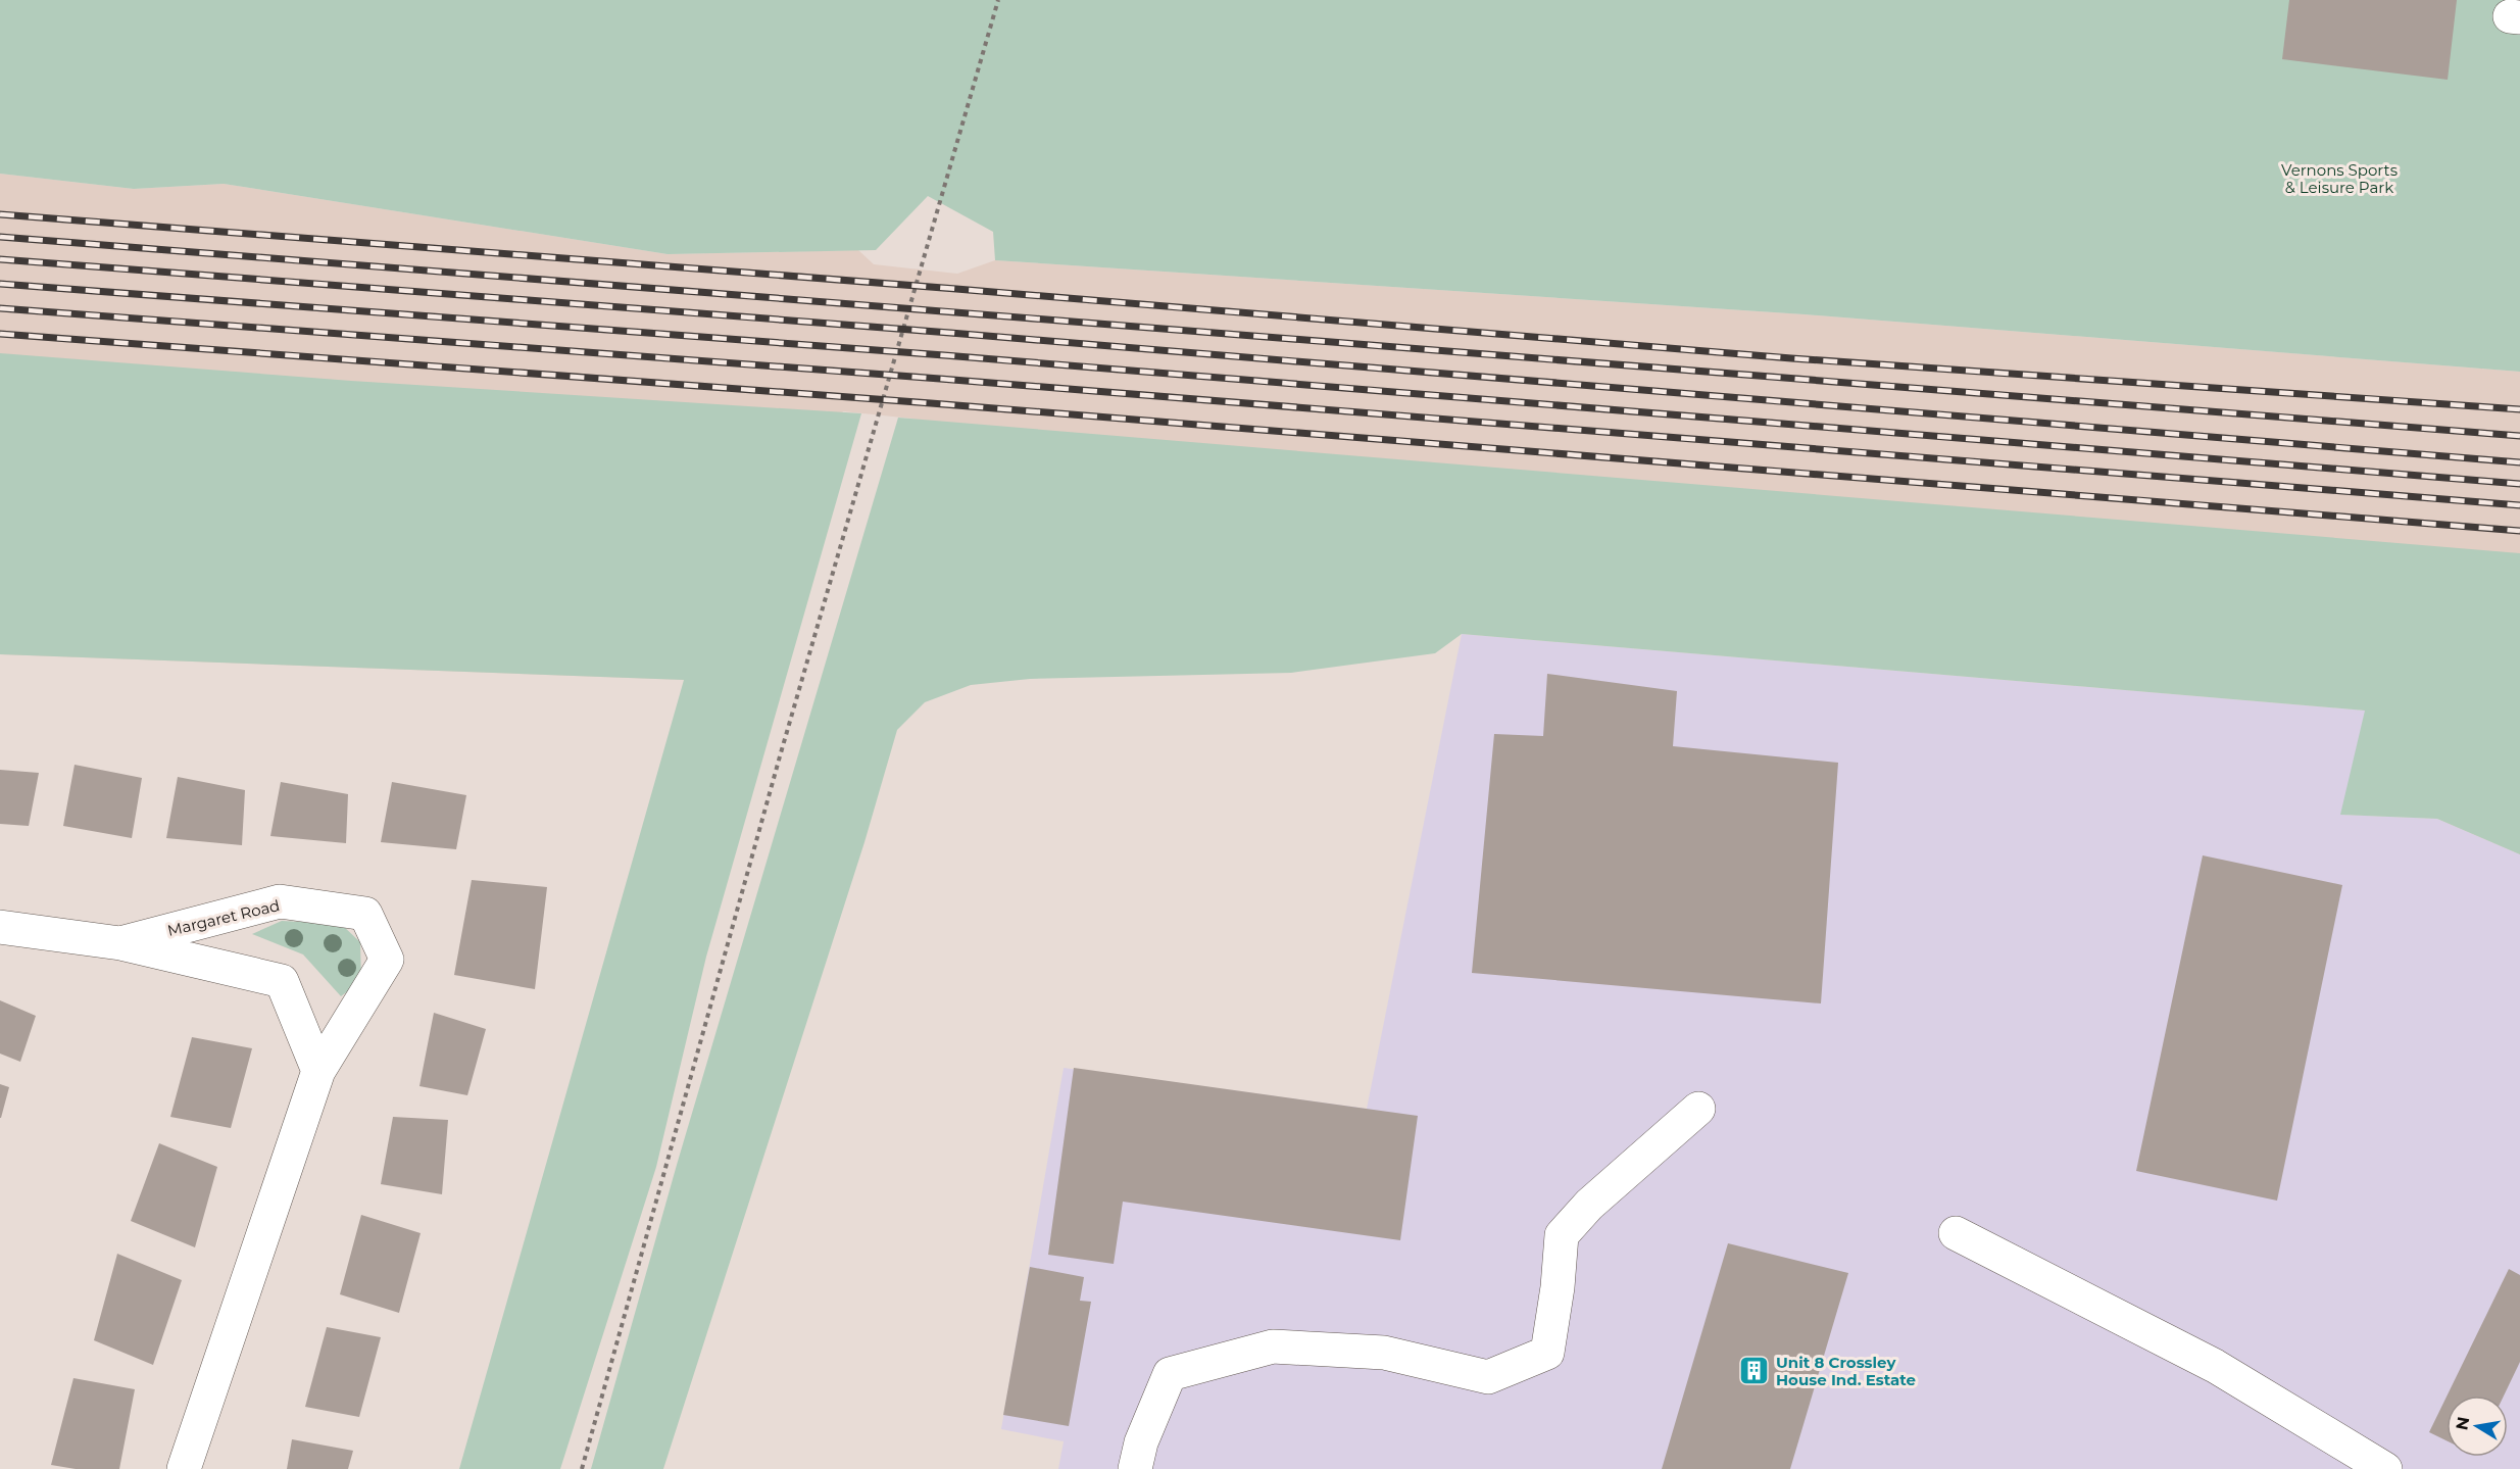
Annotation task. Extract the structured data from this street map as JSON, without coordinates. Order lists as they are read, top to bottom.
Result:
{
  "streets": {
    "street": ["Margaret Road"]
  },
  "parks": ["Vernons Sports & Leisure Park"],
  "places": {
    "building": ["Unit 8 Crossley House Ind. Estate"]
  },
  "north": "left"
}
